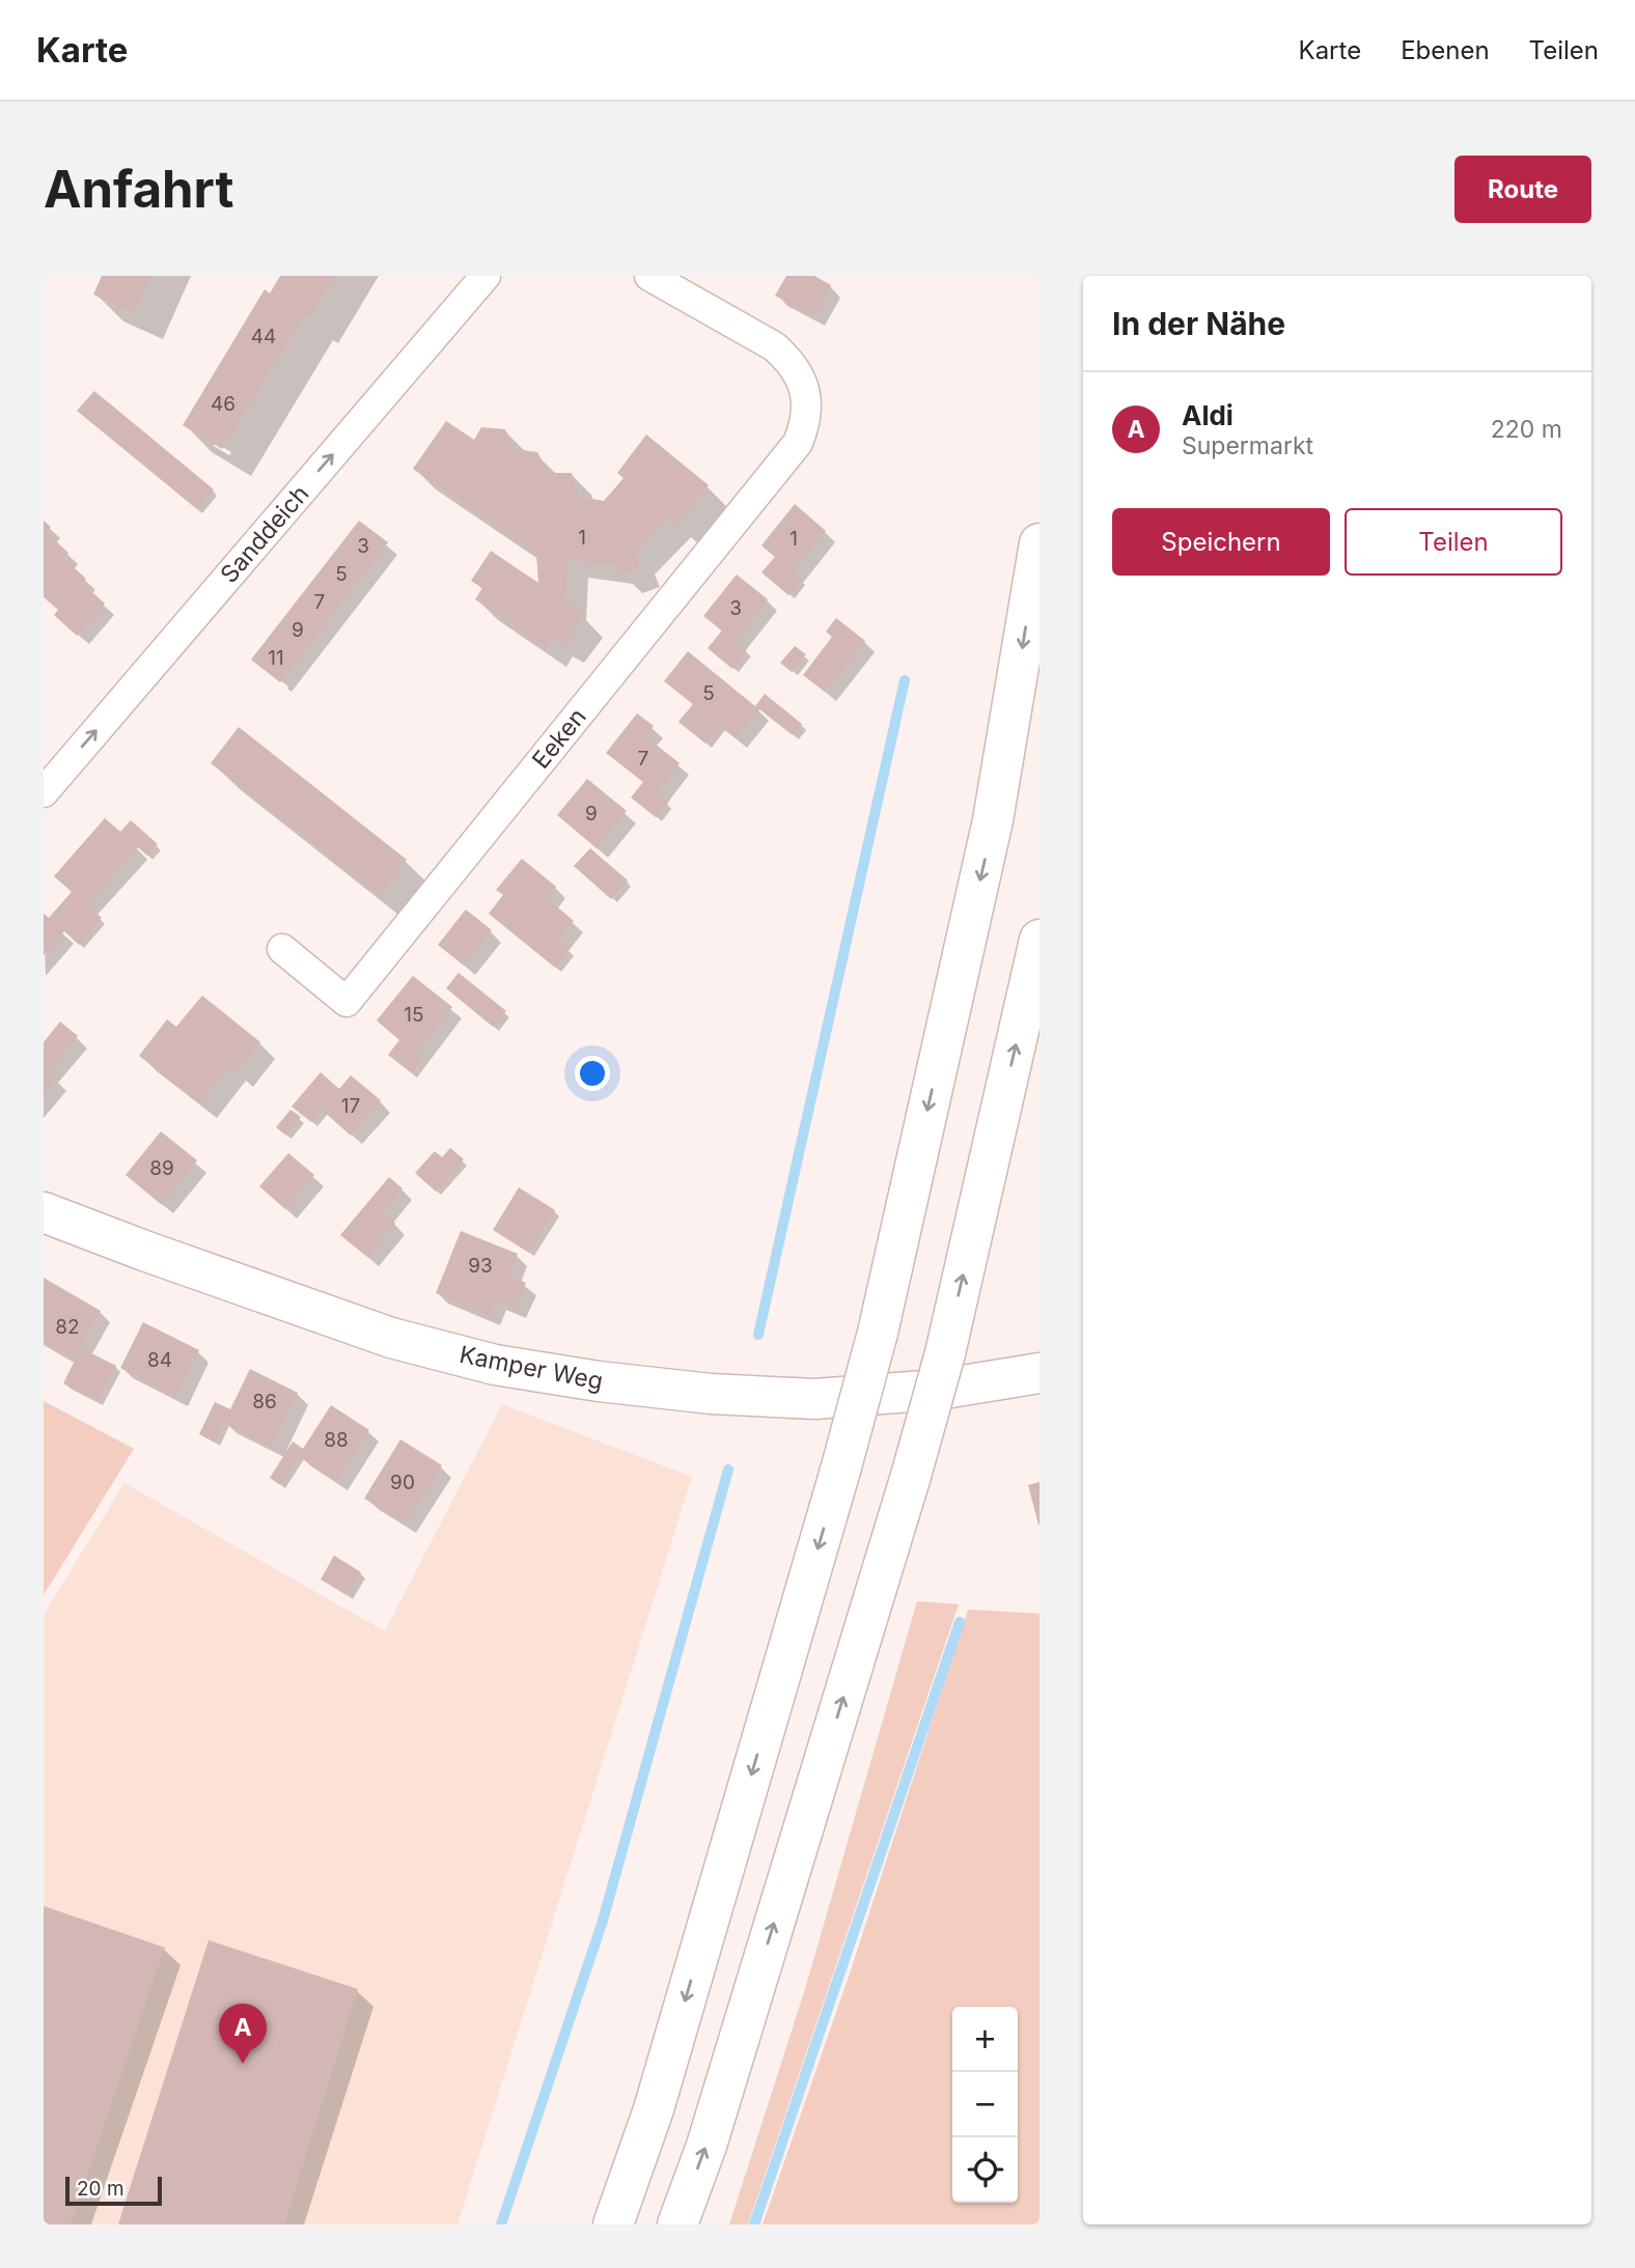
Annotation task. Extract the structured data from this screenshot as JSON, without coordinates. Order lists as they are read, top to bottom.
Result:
{
  "streets": {
    "main road": ["Kamper Weg"],
    "street": ["Sanddeich", "Eeken"]
  },
  "one_way": ["Sanddeich"],
  "house_numbers": [
    "44",
    "46",
    "1",
    "1",
    "3",
    "5",
    "7",
    "3",
    "9",
    "11",
    "5",
    "7",
    "9",
    "15",
    "17",
    "89",
    "93",
    "82",
    "84",
    "86",
    "88",
    "90"
  ],
  "scale_bar": "20 m",
  "page": {
    "header": "Karte",
    "nav": ["Karte", "Ebenen", "Teilen"],
    "buttons": [
      "Route",
      ["Speichern", "Teilen"]
    ],
    "title": "Anfahrt",
    "heading": "In der Nähe",
    "list": [
      {
        "mark": "A",
        "name": "Aldi",
        "note": "Supermarkt",
        "value": "220 m"
      }
    ],
    "pins": "A",
    "map_buttons": ["+", "−"],
    "scale": "20 m"
  }
}
